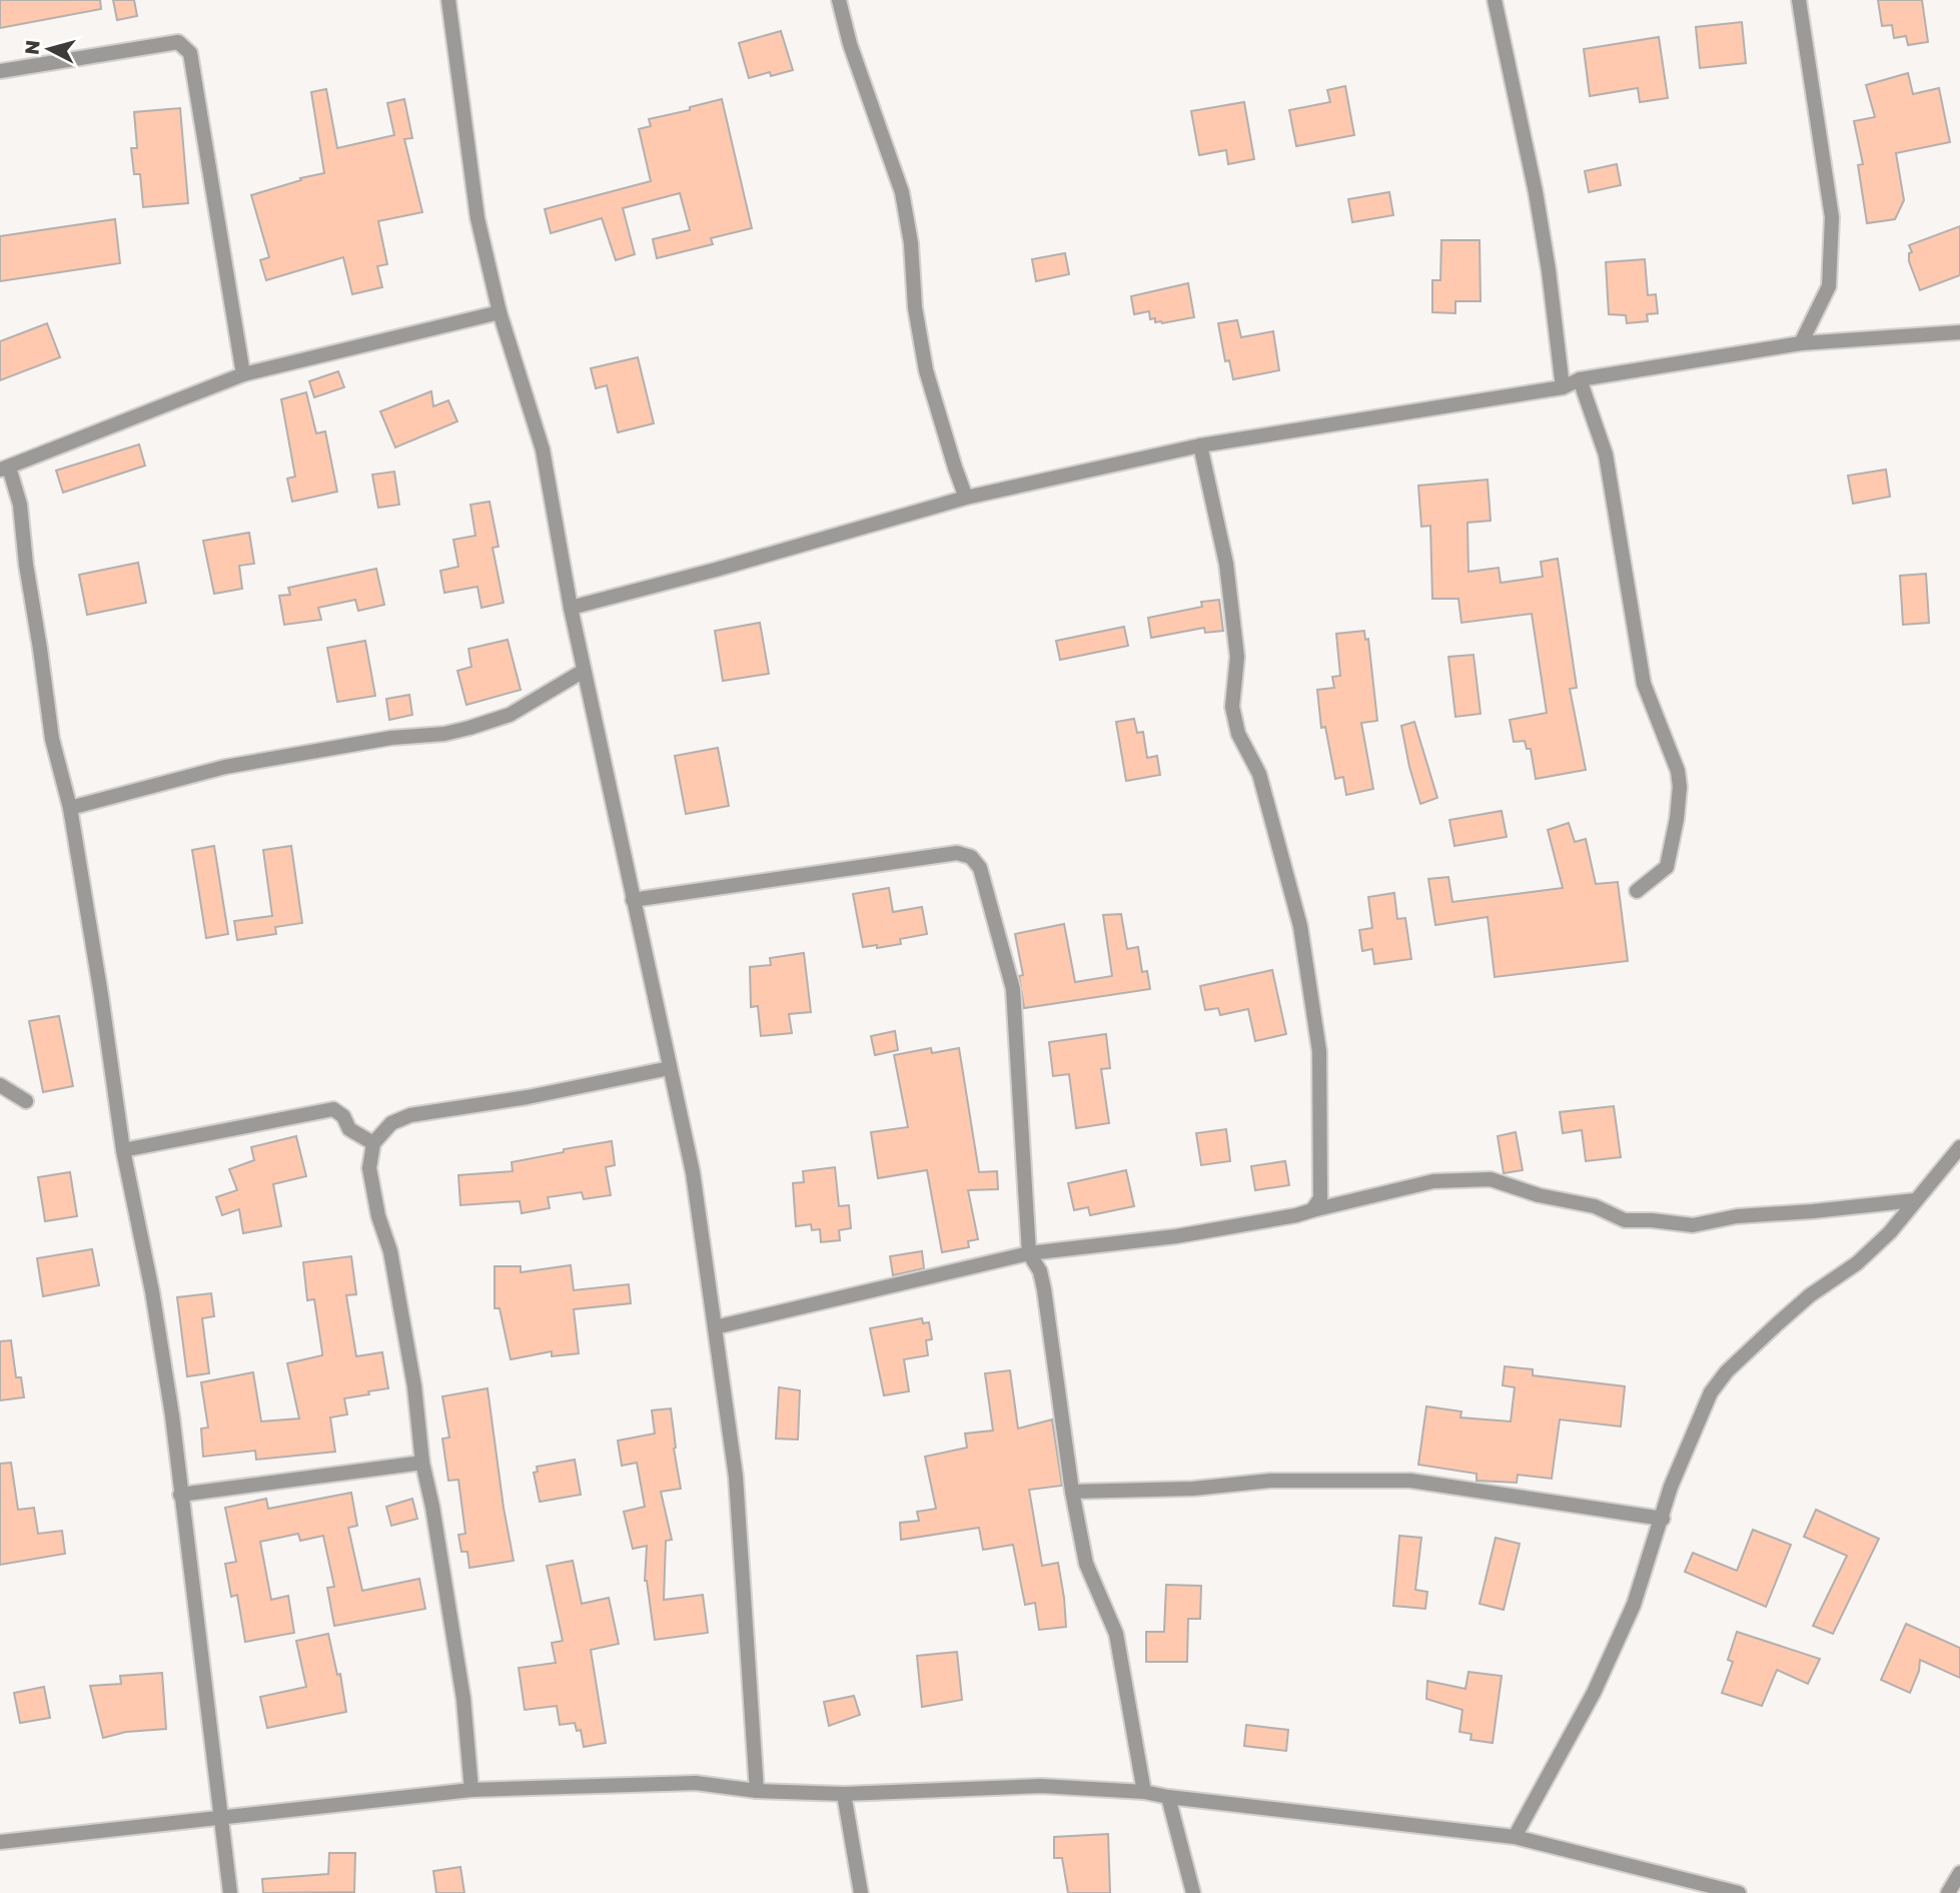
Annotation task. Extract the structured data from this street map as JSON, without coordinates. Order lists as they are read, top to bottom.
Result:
{
  "north": "left"
}
